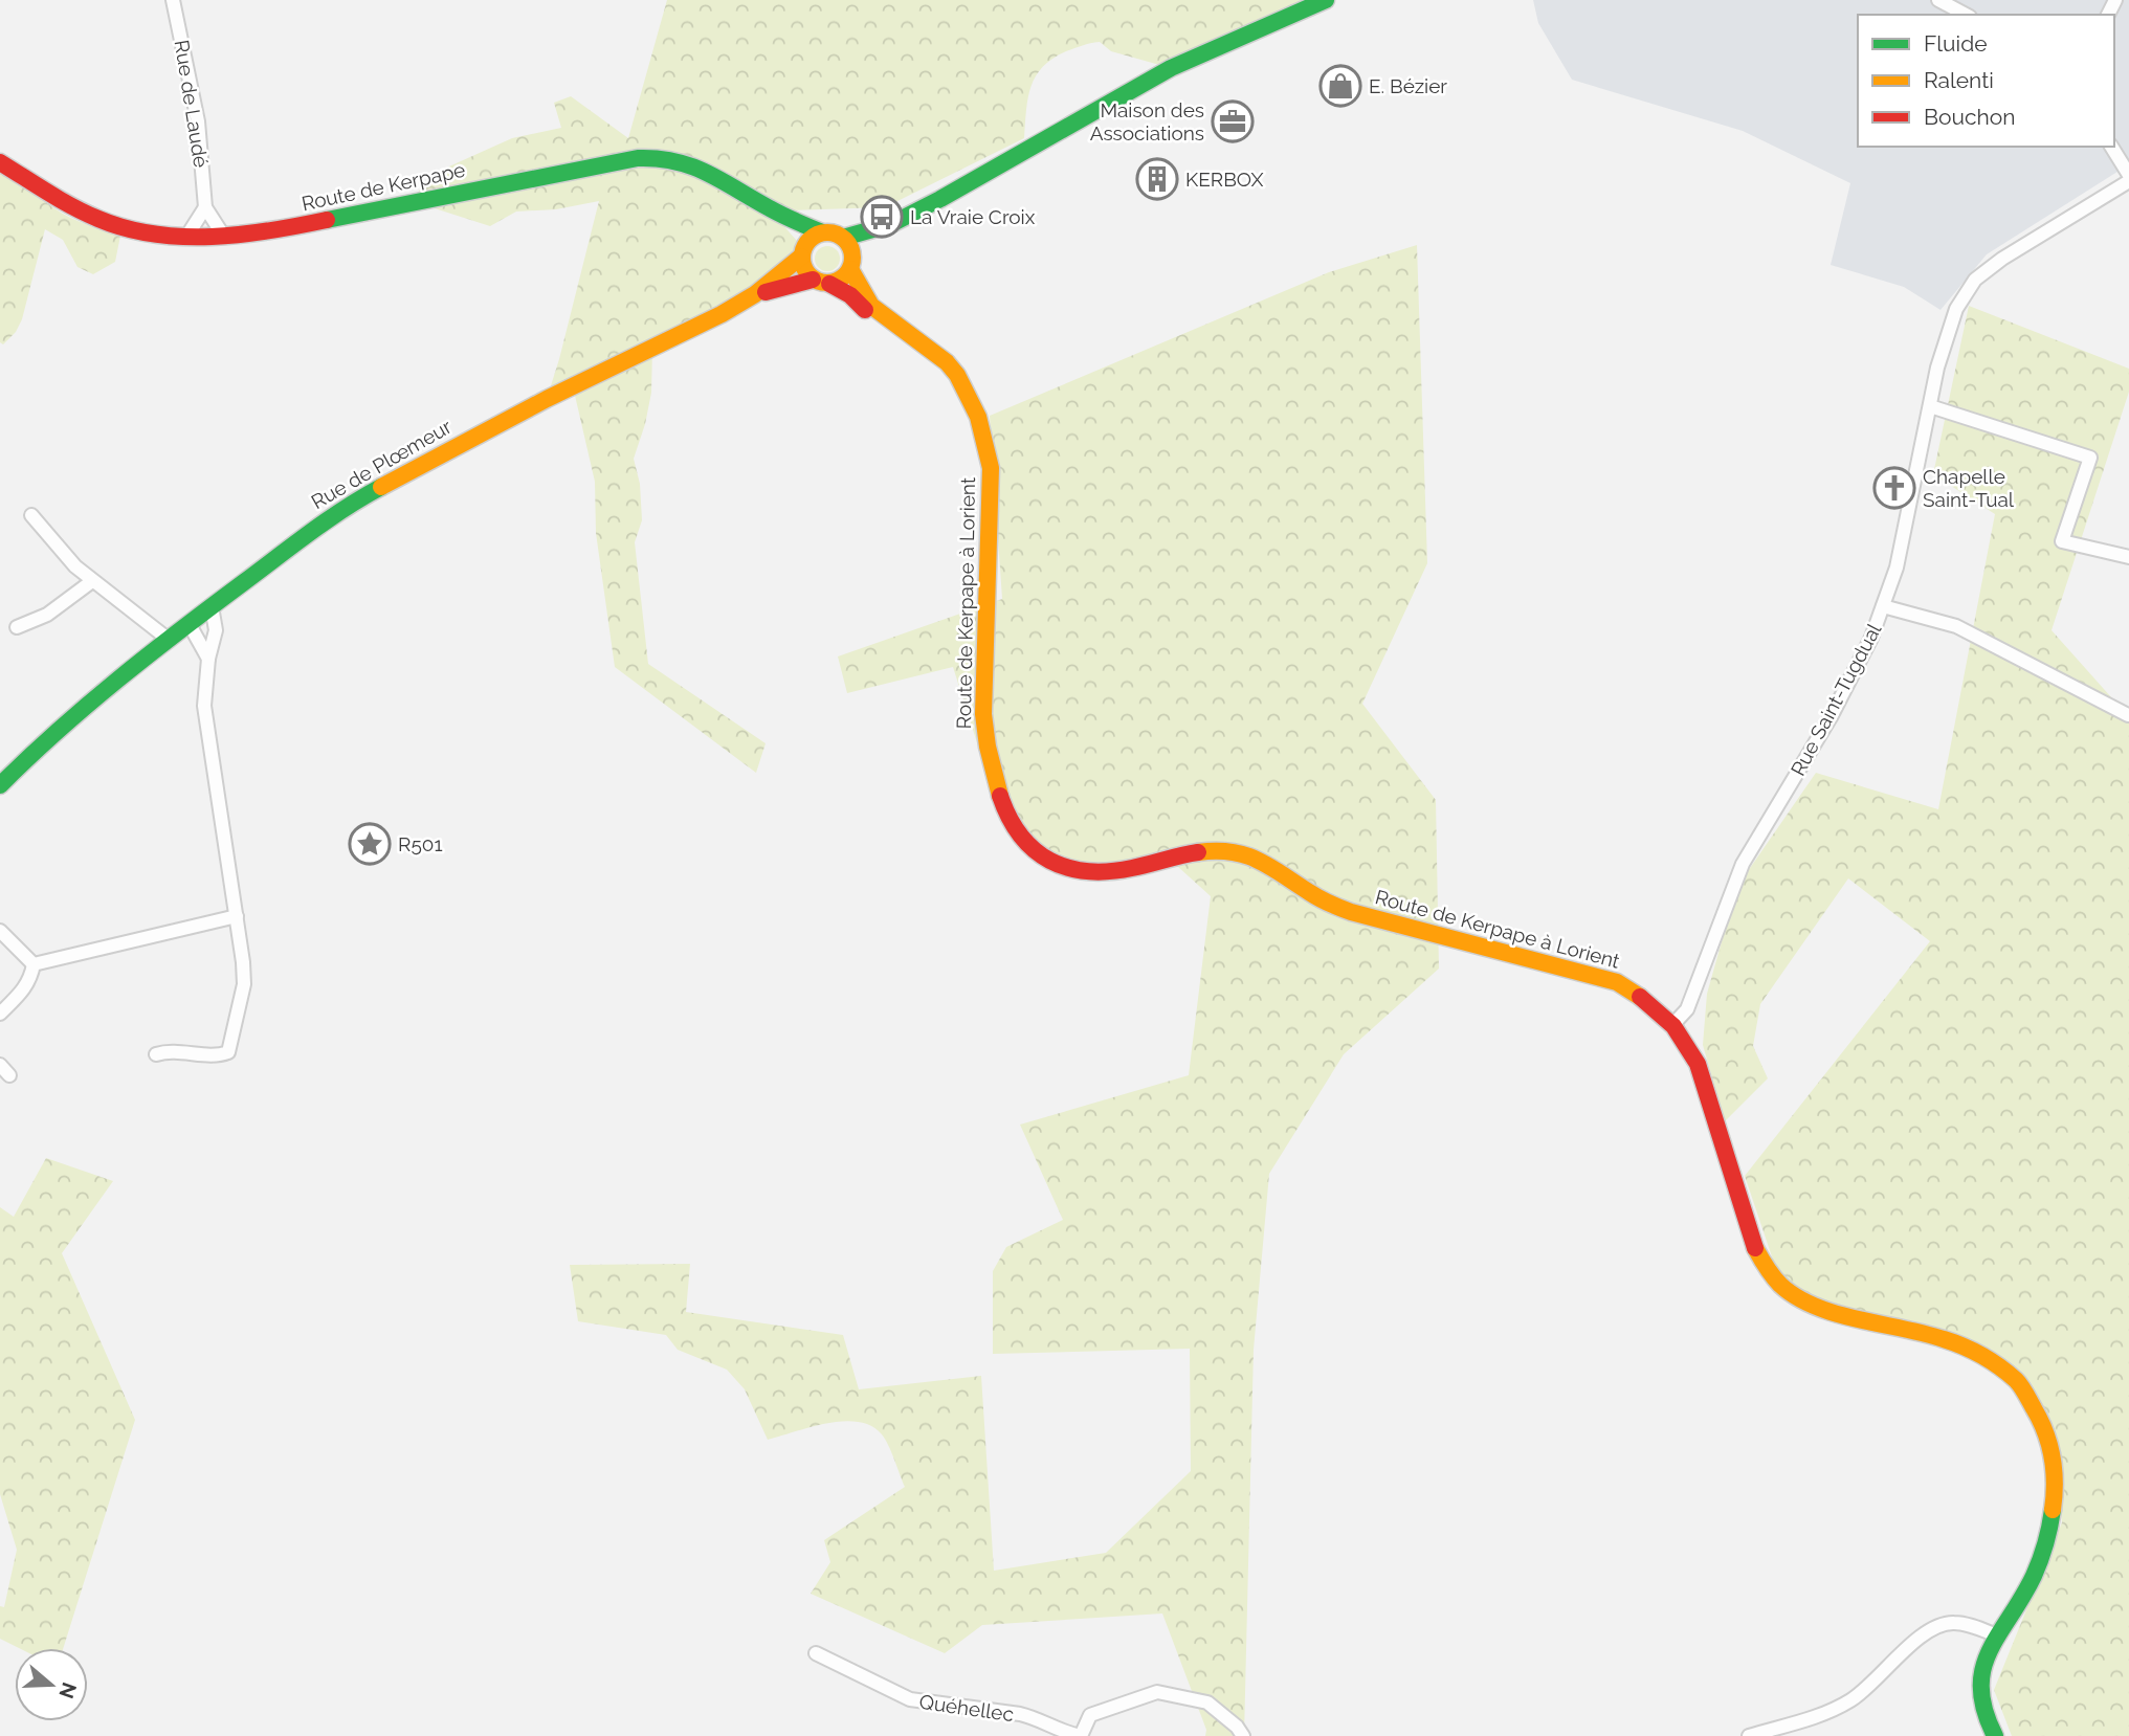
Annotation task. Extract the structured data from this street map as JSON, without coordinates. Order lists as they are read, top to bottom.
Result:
{
  "streets": {
    "main road": ["Route de Kerpape", "Rue de Plœmeur", "Route de Kerpape à Lorient"],
    "street": ["Rue de Laudé", "Rue Saint-Tugdual", "Quéhellec"]
  },
  "crossings": [
    ["Rue de Laudé", "Route de Kerpape"],
    ["Route de Kerpape", "Rue de Plœmeur"],
    ["Route de Kerpape", "Route de Kerpape à Lorient"],
    ["Rue de Plœmeur", "Route de Kerpape à Lorient"],
    ["Route de Kerpape à Lorient", "Rue Saint-Tugdual"]
  ],
  "places": {
    "shop": ["E. Bézier"],
    "office": ["Maison des Associations"],
    "building": ["KERBOX"],
    "bus stop": ["La Vraie Croix"],
    "church": ["Chapelle Saint-Tual"],
    "place": ["R501"]
  },
  "legend": ["Fluide", "Ralenti", "Bouchon"],
  "north": "right"
}
